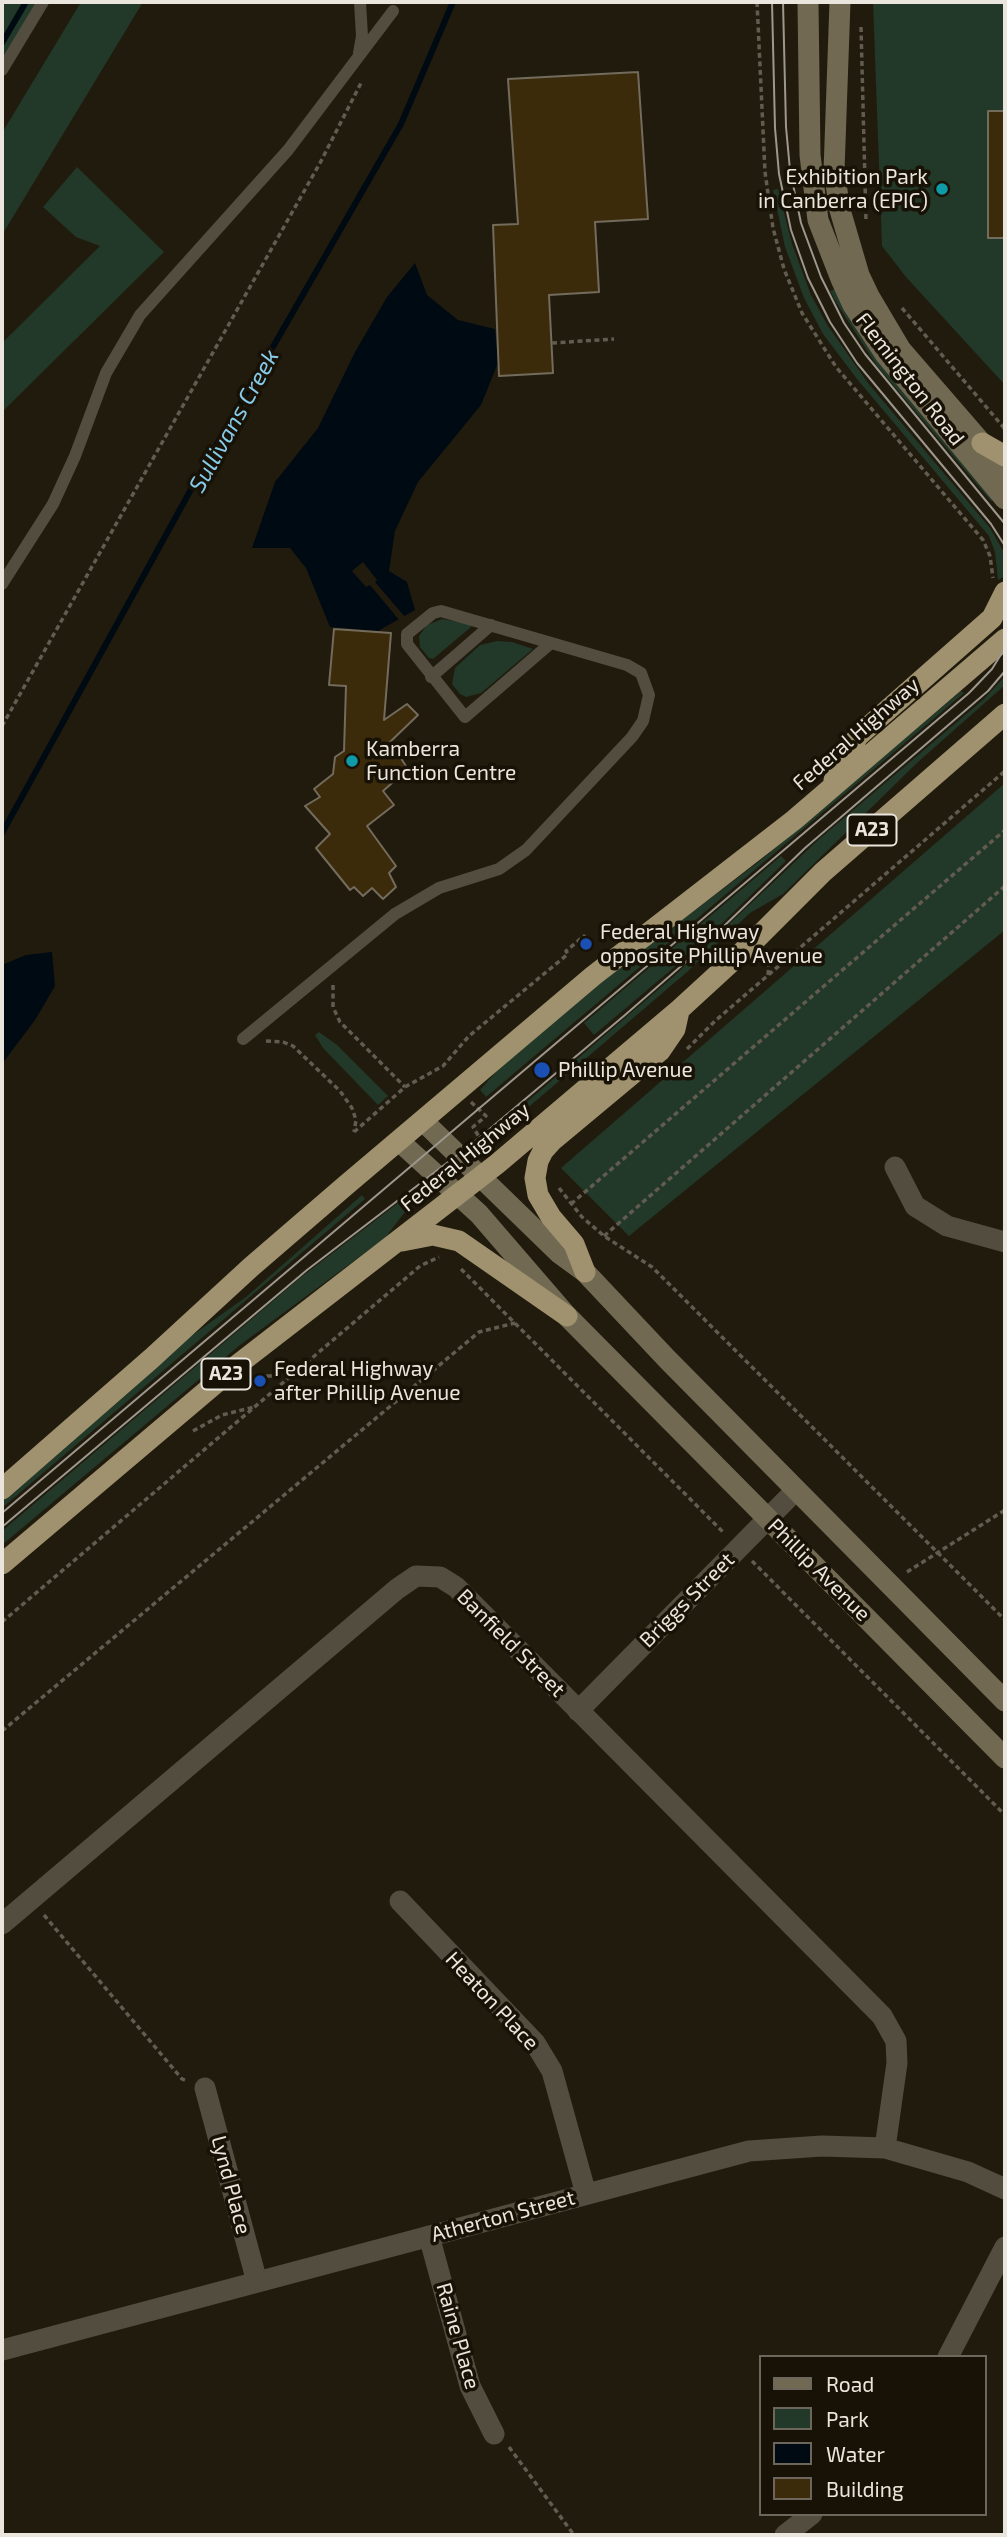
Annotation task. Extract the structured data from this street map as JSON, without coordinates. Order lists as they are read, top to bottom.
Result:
{
  "streets": {
    "highway": ["Federal Highway", "A23"],
    "main road": ["Flemington Road", "Phillip Avenue"],
    "street": [
      "Briggs Street",
      "Banfield Street",
      "Heaton Place",
      "Lynd Place",
      "Atherton Street",
      "Raine Place"
    ]
  },
  "crossings": [
    ["Federal Highway", "Phillip Avenue"],
    ["Phillip Avenue", "Briggs Street"],
    ["Briggs Street", "Banfield Street"],
    ["Banfield Street", "Atherton Street"],
    ["Heaton Place", "Atherton Street"],
    ["Lynd Place", "Atherton Street"],
    ["Atherton Street", "Raine Place"]
  ],
  "water": ["Sullivans Creek"],
  "places": [
    "Exhibition Park in Canberra (EPIC)",
    "Kamberra Function Centre",
    "Federal Highway opposite Phillip Avenue",
    "Phillip Avenue",
    "Federal Highway after Phillip Avenue"
  ],
  "legend": [
    "Road",
    "Park",
    "Water",
    "Building"
  ]
}
